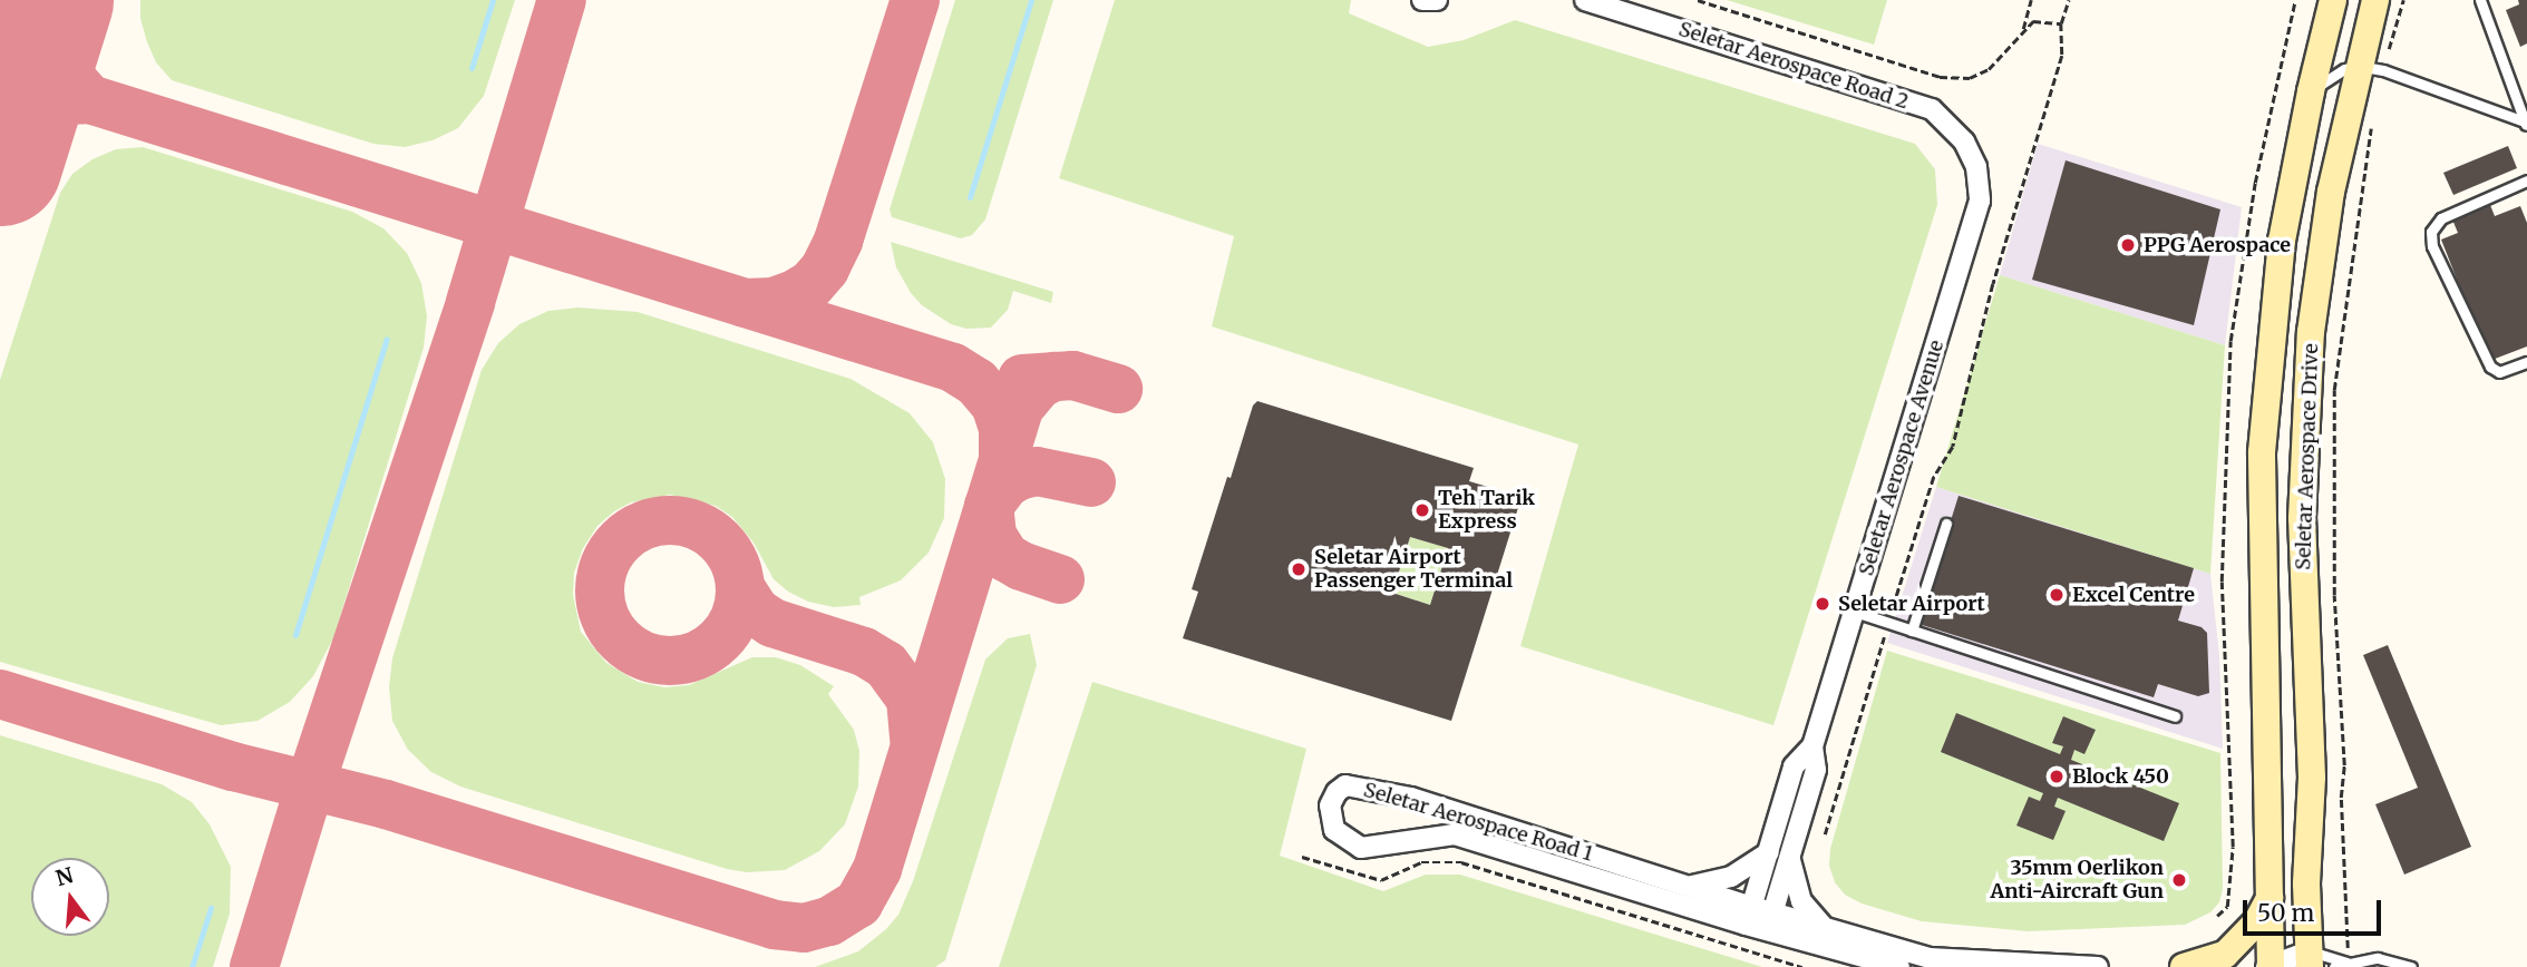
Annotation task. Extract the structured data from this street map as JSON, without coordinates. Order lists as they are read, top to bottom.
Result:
{
  "streets": {
    "street": [
      "Seletar Aerospace Road 2",
      "Seletar Aerospace Drive",
      "Seletar Aerospace Avenue",
      "Seletar Aerospace Road 1"
    ]
  },
  "crossings": [
    ["Seletar Aerospace Road 2", "Seletar Aerospace Avenue"],
    ["Seletar Aerospace Avenue", "Seletar Aerospace Road 1"]
  ],
  "places": [
    "PPG Aerospace",
    "Teh Tarik Express",
    "Seletar Airport Passenger Terminal",
    "Excel Centre",
    "Seletar Airport",
    "Block 450",
    "35mm Oerlikon Anti-Aircraft Gun"
  ],
  "scale_bar": "50 m",
  "north": "top"
}
